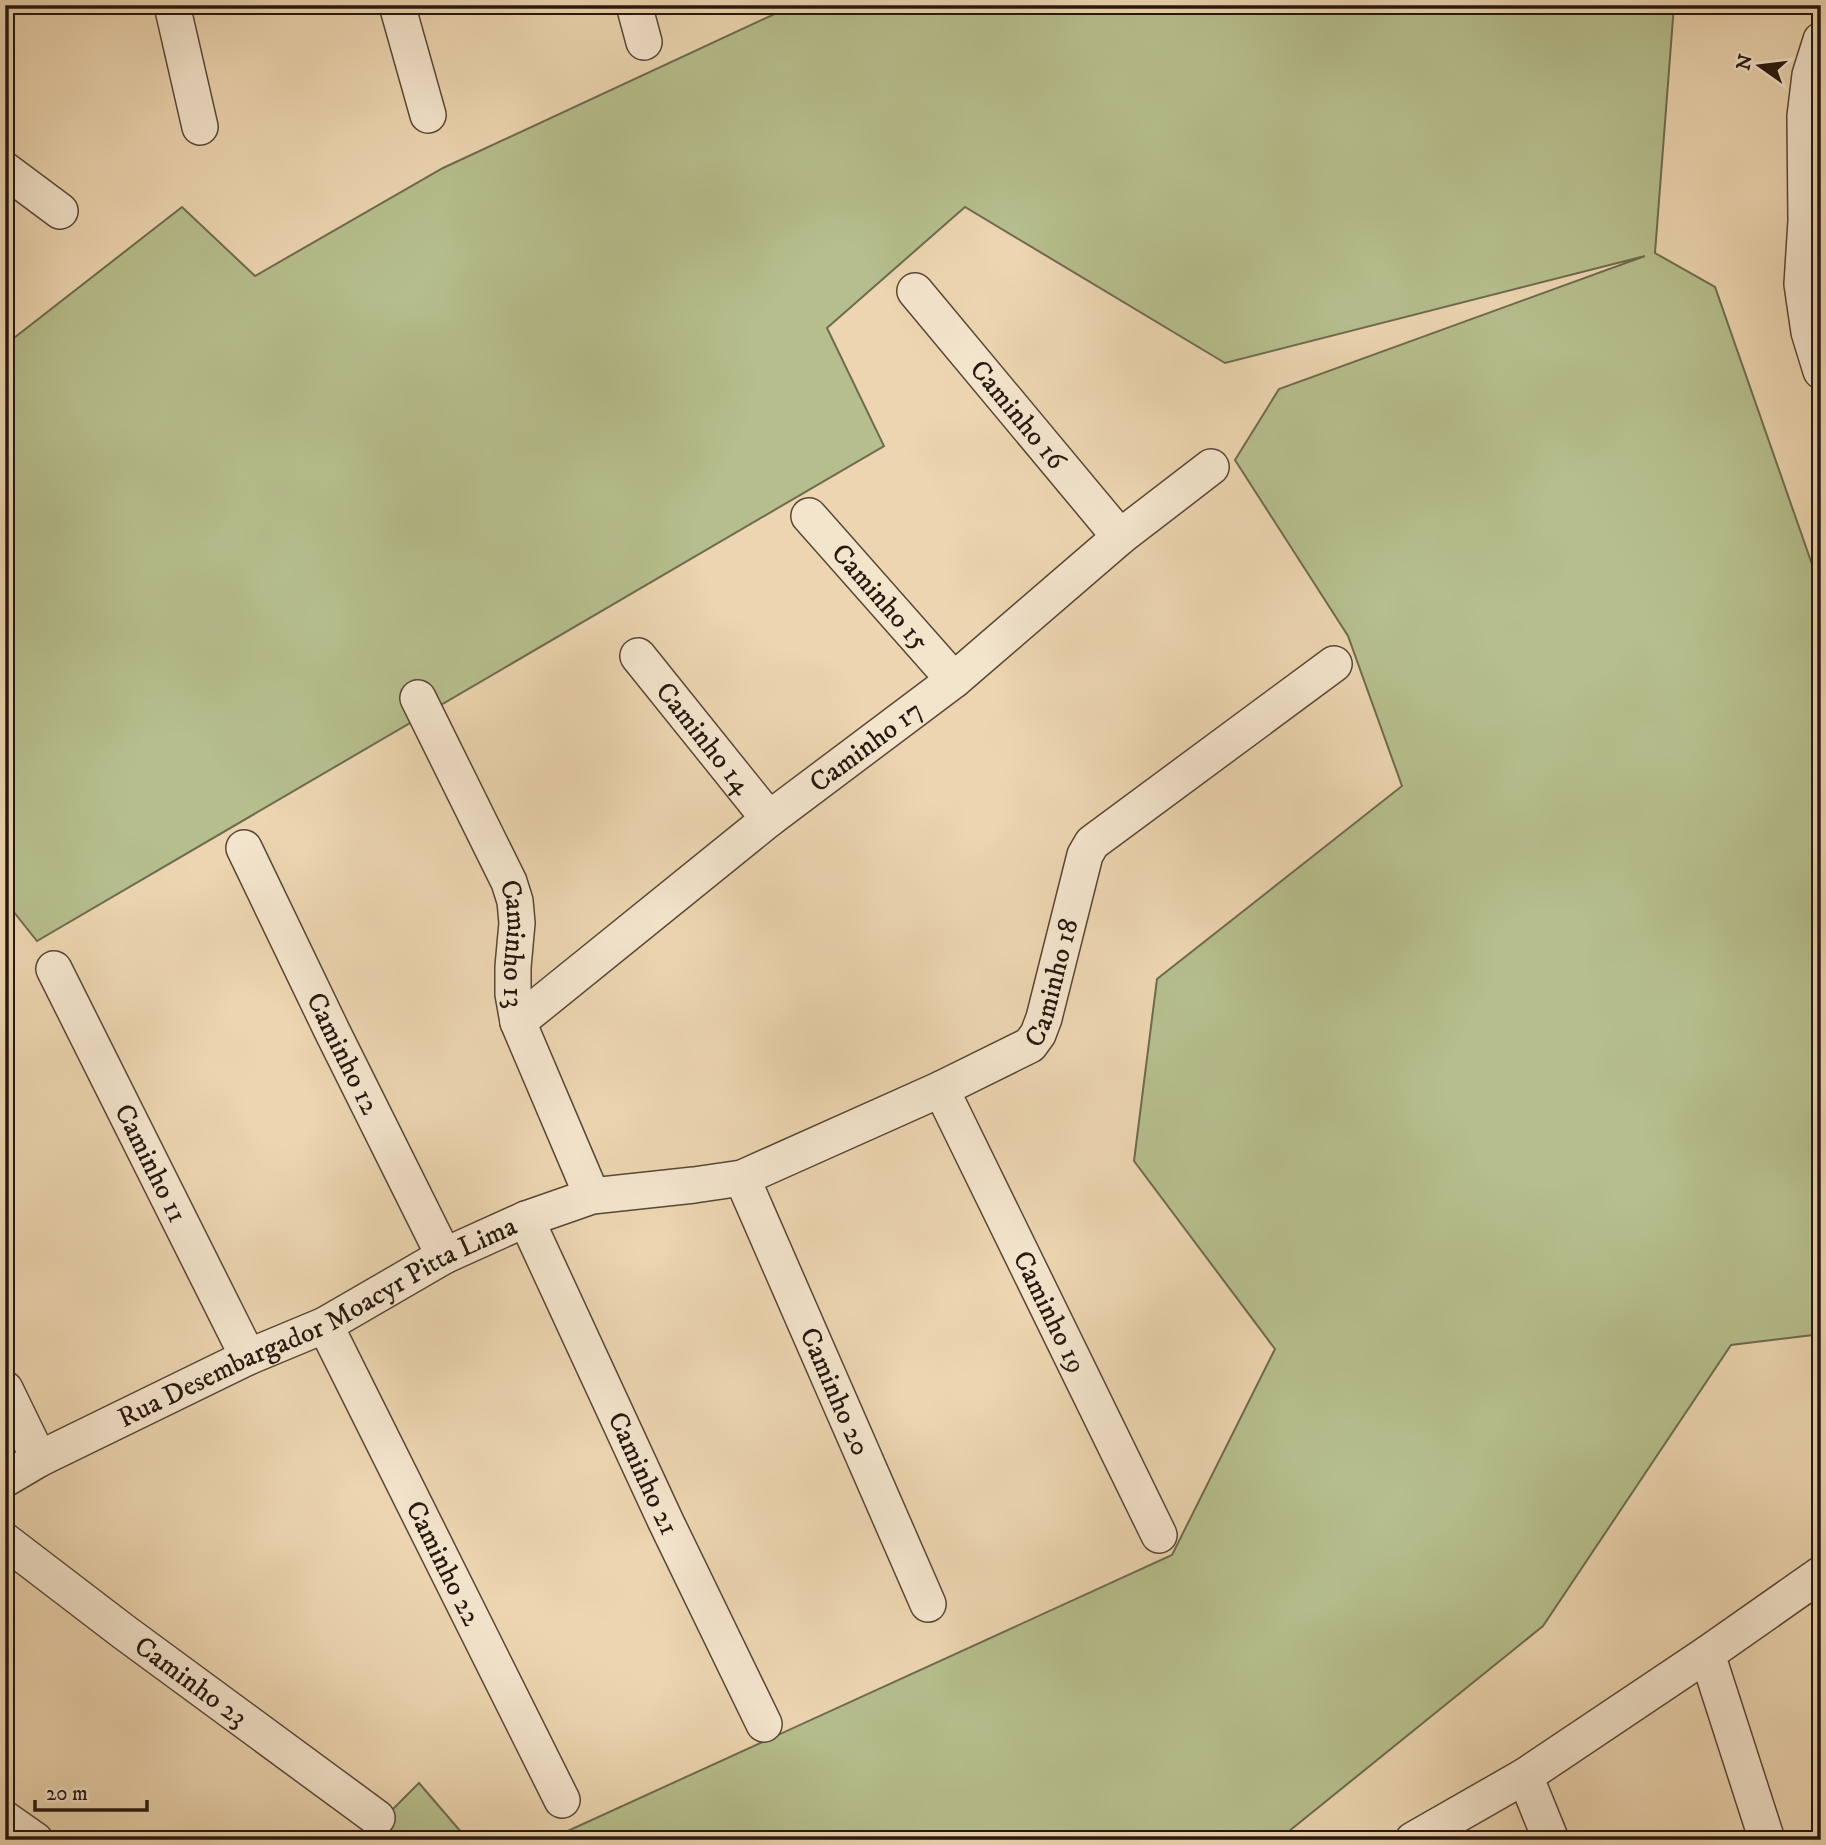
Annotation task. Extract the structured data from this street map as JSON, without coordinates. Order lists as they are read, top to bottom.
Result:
{
  "streets": {
    "street": [
      "Caminho 16",
      "Caminho 15",
      "Caminho 14",
      "Caminho 17",
      "Caminho 13",
      "Caminho 18",
      "Caminho 12",
      "Caminho 11",
      "Caminho 19",
      "Rua Desembargador Moacyr Pitta Lima",
      "Caminho 20",
      "Caminho 21",
      "Caminho 22",
      "Caminho 23"
    ]
  },
  "crossings": [
    ["Caminho 16", "Caminho 17"],
    ["Caminho 15", "Caminho 17"],
    ["Caminho 14", "Caminho 17"],
    ["Caminho 17", "Caminho 13"],
    ["Caminho 13", "Rua Desembargador Moacyr Pitta Lima"],
    ["Caminho 18", "Caminho 19"],
    ["Caminho 18", "Rua Desembargador Moacyr Pitta Lima"],
    ["Caminho 18", "Caminho 20"],
    ["Caminho 12", "Rua Desembargador Moacyr Pitta Lima"],
    ["Caminho 11", "Rua Desembargador Moacyr Pitta Lima"],
    ["Rua Desembargador Moacyr Pitta Lima", "Caminho 21"],
    ["Rua Desembargador Moacyr Pitta Lima", "Caminho 22"]
  ],
  "scale_bar": "20 m",
  "north": "left"
}
